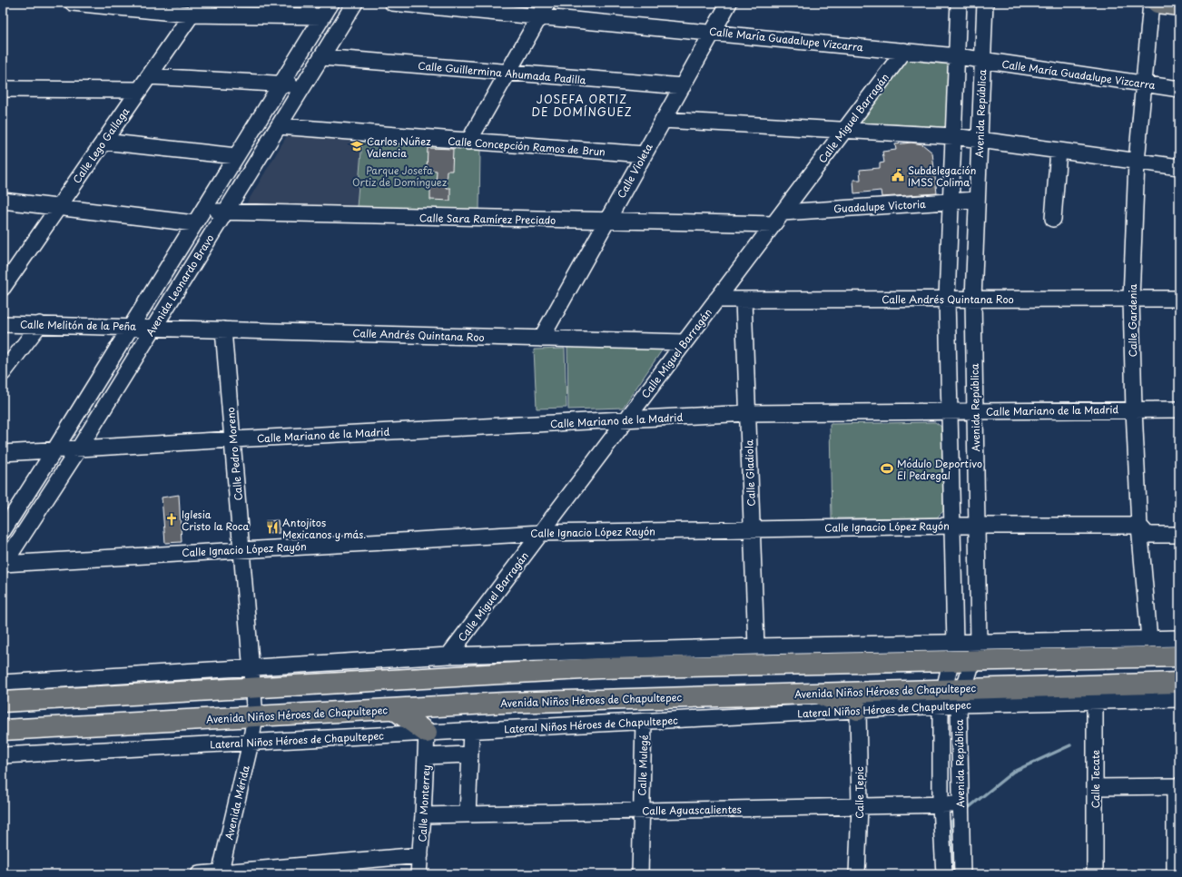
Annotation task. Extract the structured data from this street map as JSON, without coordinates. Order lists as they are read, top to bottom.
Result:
{
  "streets": {
    "main road": ["Avenida Niños Héroes de Chapultepec"],
    "street": [
      "Calle María Guadalupe Vizcarra",
      "Calle Guillermina Ahumada Padilla",
      "Avenida República",
      "Calle Miguel Barragán",
      "Calle Lego Gallaga",
      "Calle Concepción Ramos de Brun",
      "Calle Violeta",
      "Guadalupe Victoria",
      "Calle Sara Ramírez Preciado",
      "Avenida Leonardo Bravo",
      "Calle Andrés Quintana Roo",
      "Calle Gardenia",
      "Calle Melitón de la Peña",
      "Calle Mariano de la Madrid",
      "Calle Pedro Moreno",
      "Calle Gladiola",
      "Calle Ignacio López Rayón",
      "Lateral Niños Héroes de Chapultepec",
      "Calle Mulegé",
      "Calle Tecate",
      "Calle Tepic",
      "Avenida Mérida",
      "Calle Monterrey",
      "Calle Aguascalientes"
    ]
  },
  "crossings": [
    ["Calle María Guadalupe Vizcarra", "Avenida República"],
    ["Calle María Guadalupe Vizcarra", "Calle Miguel Barragán"],
    ["Calle María Guadalupe Vizcarra", "Calle Violeta"],
    ["Calle María Guadalupe Vizcarra", "Calle Gardenia"],
    ["Calle Guillermina Ahumada Padilla", "Calle Violeta"],
    ["Calle Guillermina Ahumada Padilla", "Avenida Leonardo Bravo"],
    ["Avenida República", "Guadalupe Victoria"],
    ["Avenida República", "Calle Andrés Quintana Roo"],
    ["Avenida República", "Calle Mariano de la Madrid"],
    ["Avenida República", "Calle Ignacio López Rayón"],
    ["Avenida República", "Avenida Niños Héroes de Chapultepec"],
    ["Avenida República", "Lateral Niños Héroes de Chapultepec"],
    ["Avenida República", "Calle Aguascalientes"],
    ["Calle Miguel Barragán", "Guadalupe Victoria"],
    ["Calle Miguel Barragán", "Calle Sara Ramírez Preciado"],
    ["Calle Miguel Barragán", "Calle Andrés Quintana Roo"],
    ["Calle Miguel Barragán", "Calle Mariano de la Madrid"],
    ["Calle Miguel Barragán", "Calle Ignacio López Rayón"],
    ["Calle Lego Gallaga", "Calle Sara Ramírez Preciado"],
    ["Calle Concepción Ramos de Brun", "Calle Violeta"],
    ["Calle Concepción Ramos de Brun", "Avenida Leonardo Bravo"],
    ["Calle Violeta", "Calle Sara Ramírez Preciado"],
    ["Calle Violeta", "Calle Andrés Quintana Roo"],
    ["Guadalupe Victoria", "Calle Sara Ramírez Preciado"],
    ["Calle Sara Ramírez Preciado", "Avenida Leonardo Bravo"],
    ["Avenida Leonardo Bravo", "Calle Andrés Quintana Roo"],
    ["Avenida Leonardo Bravo", "Calle Melitón de la Peña"],
    ["Avenida Leonardo Bravo", "Calle Mariano de la Madrid"],
    ["Avenida Leonardo Bravo", "Calle Ignacio López Rayón"],
    ["Calle Andrés Quintana Roo", "Calle Gardenia"],
    ["Calle Andrés Quintana Roo", "Calle Melitón de la Peña"],
    ["Calle Andrés Quintana Roo", "Calle Pedro Moreno"],
    ["Calle Andrés Quintana Roo", "Calle Gladiola"],
    ["Calle Gardenia", "Calle Mariano de la Madrid"],
    ["Calle Gardenia", "Calle Ignacio López Rayón"],
    ["Calle Mariano de la Madrid", "Calle Pedro Moreno"],
    ["Calle Mariano de la Madrid", "Calle Gladiola"],
    ["Calle Pedro Moreno", "Calle Ignacio López Rayón"],
    ["Calle Pedro Moreno", "Avenida Mérida"],
    ["Calle Gladiola", "Calle Ignacio López Rayón"],
    ["Avenida Niños Héroes de Chapultepec", "Lateral Niños Héroes de Chapultepec"],
    ["Avenida Niños Héroes de Chapultepec", "Calle Tecate"],
    ["Avenida Niños Héroes de Chapultepec", "Avenida Mérida"],
    ["Lateral Niños Héroes de Chapultepec", "Calle Mulegé"],
    ["Lateral Niños Héroes de Chapultepec", "Calle Tepic"],
    ["Lateral Niños Héroes de Chapultepec", "Avenida Mérida"],
    ["Lateral Niños Héroes de Chapultepec", "Calle Monterrey"],
    ["Calle Mulegé", "Calle Aguascalientes"],
    ["Calle Tepic", "Calle Aguascalientes"],
    ["Calle Monterrey", "Calle Aguascalientes"]
  ],
  "districts": ["JOSEFA ORTIZ DE DOMÍNGUEZ"],
  "parks": ["Parque Josefa Ortiz de Domínguez"],
  "places": {
    "school or university": ["Carlos Núñez Valencia"],
    "public building": ["Subdelegación IMSS Colima"],
    "sports": ["Módulo Deportivo El Pedregal"],
    "church": ["Iglesia Cristo la Roca"],
    "restaurant": ["Antojitos Mexicanos y más."]
  }
}
